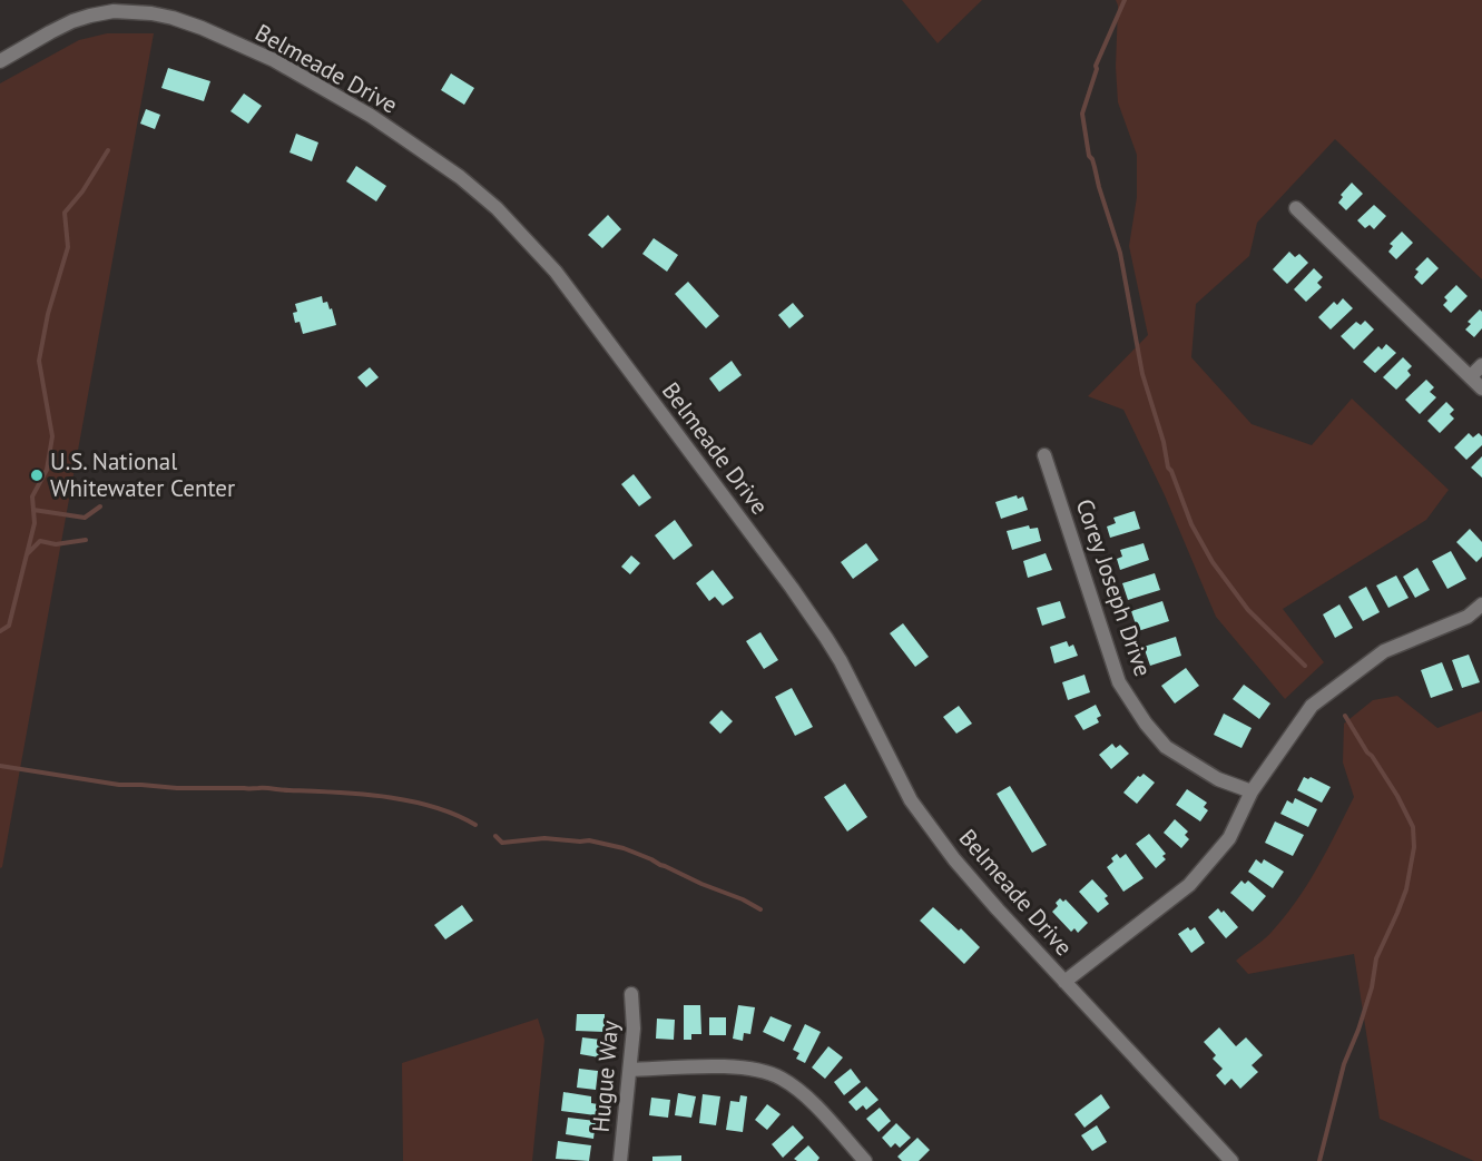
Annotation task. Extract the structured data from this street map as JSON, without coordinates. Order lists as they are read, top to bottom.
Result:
{
  "streets": {
    "street": ["Belmeade Drive", "Corey Joseph Drive", "Hugue Way"]
  },
  "places": ["U.S. National Whitewater Center"]
}
